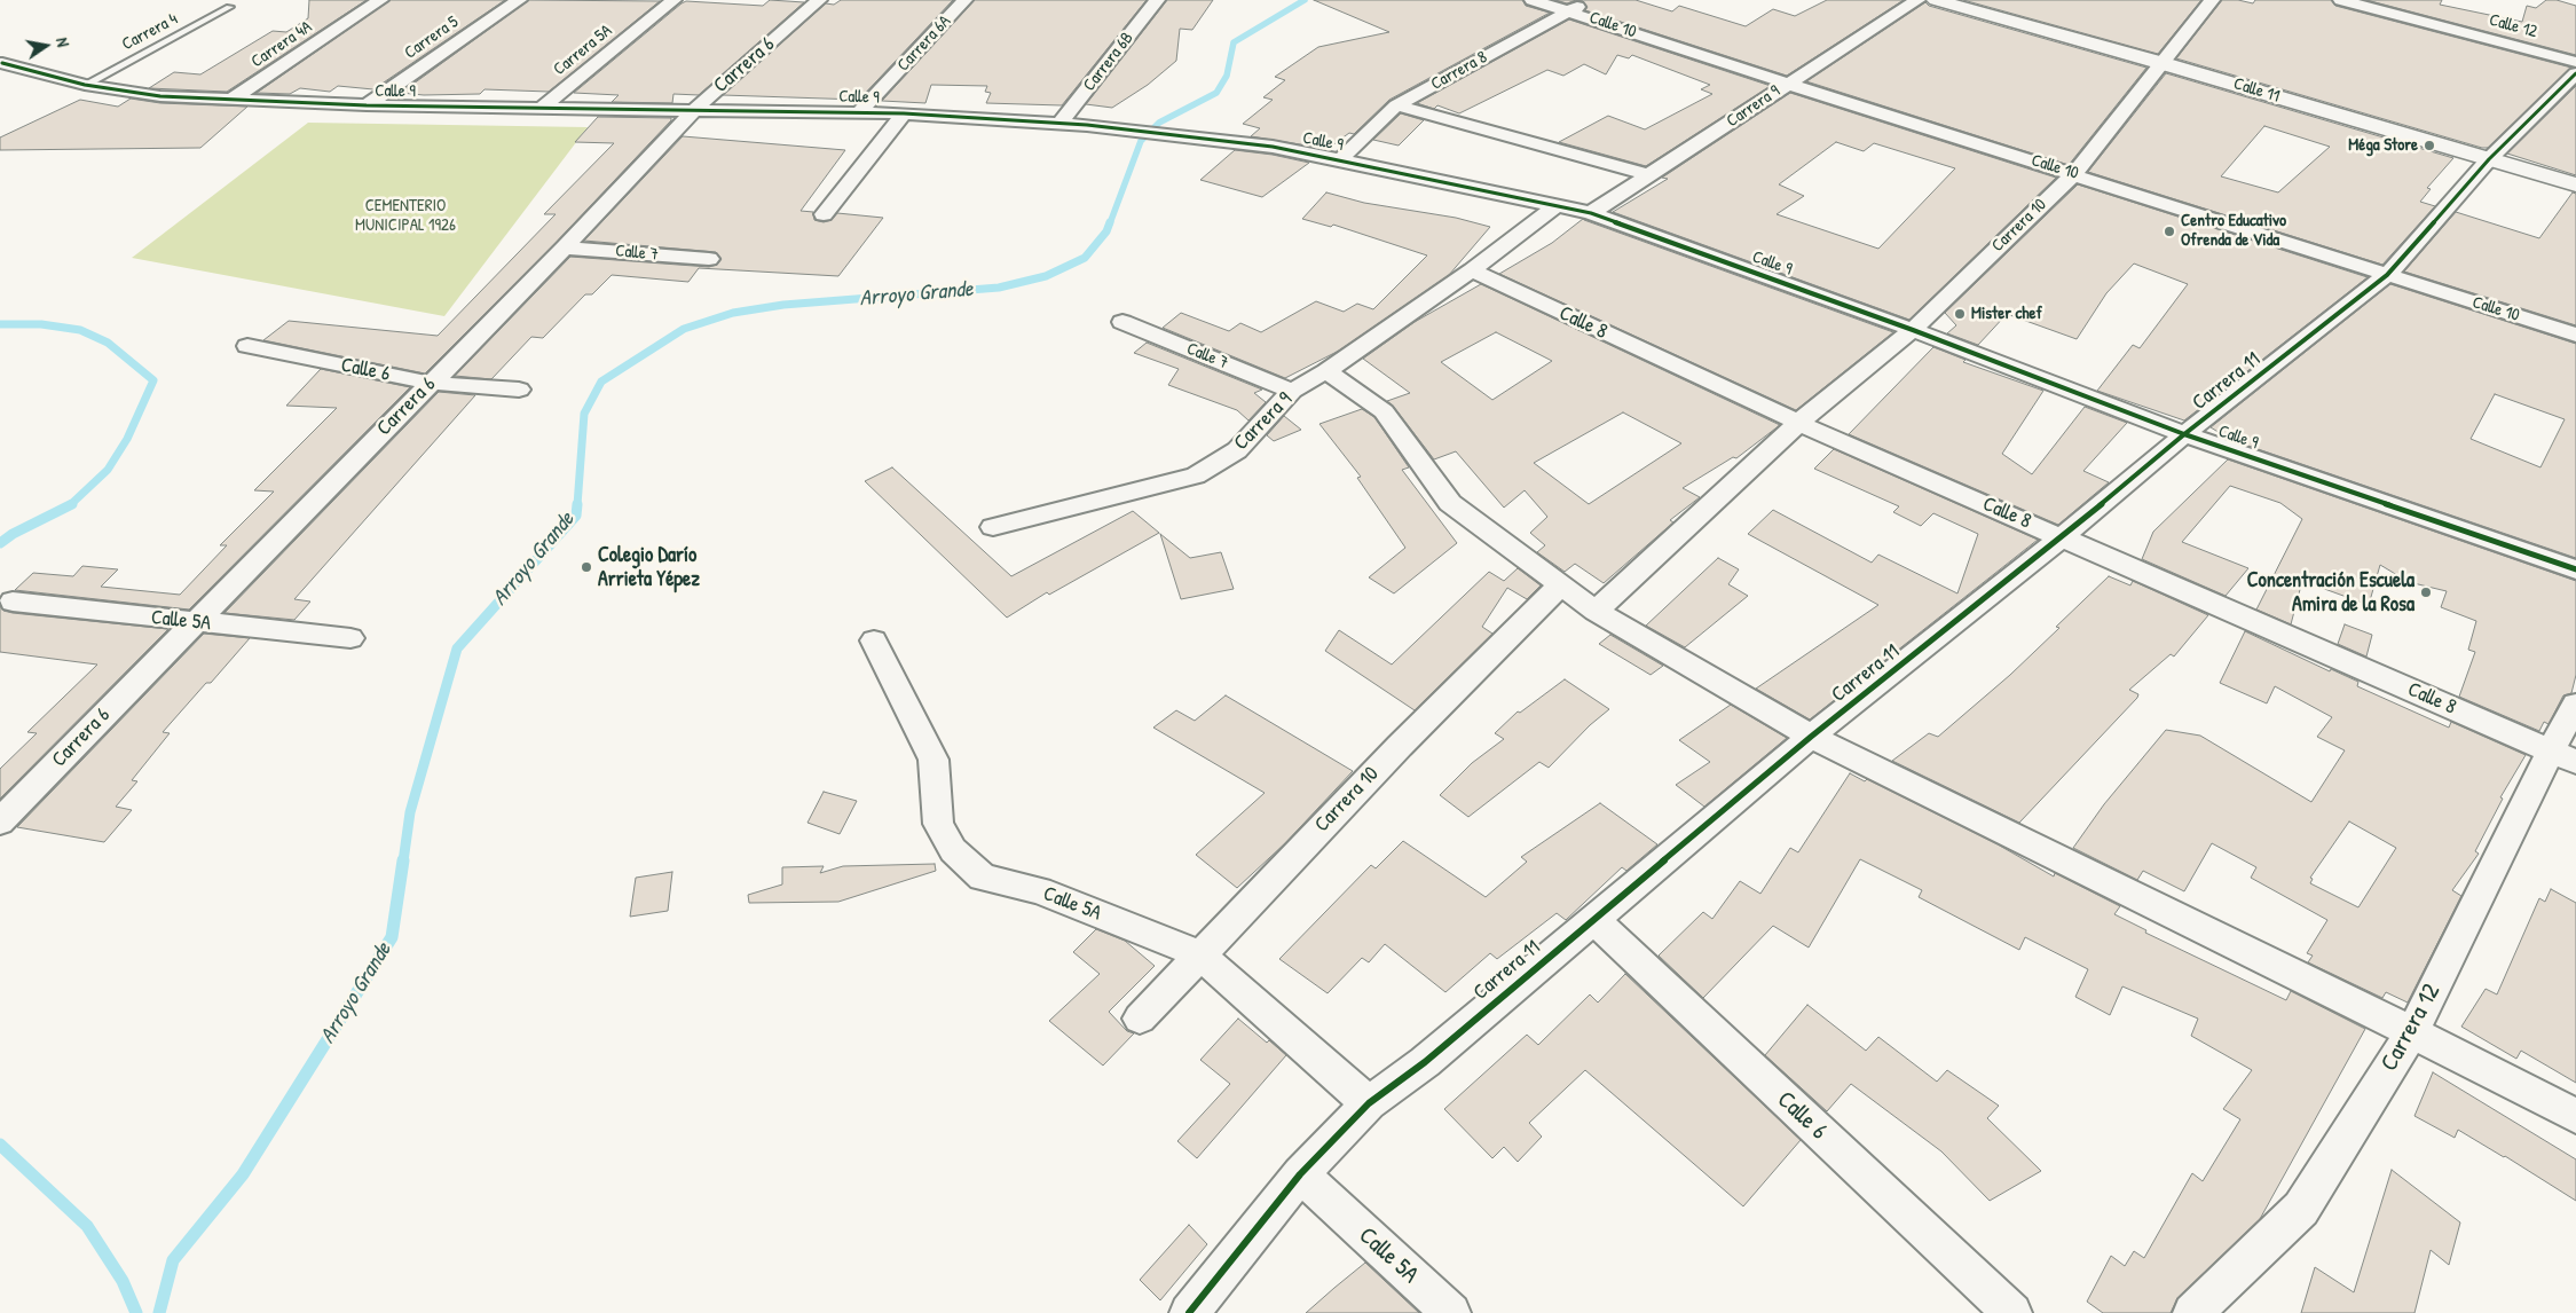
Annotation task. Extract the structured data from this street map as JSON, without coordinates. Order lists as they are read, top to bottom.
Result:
{
  "streets": {
    "street": [
      "Calle 10",
      "Calle 12",
      "Carrera 5",
      "Carrera 6A",
      "Carrera 4A",
      "Carrera 5A",
      "Carrera 6B",
      "Carrera 6",
      "Carrera 8",
      "Calle 11",
      "Calle 9",
      "Carrera 9",
      "Carrera 10",
      "Calle 7",
      "Calle 8",
      "Calle 6",
      "Carrera 11",
      "Calle 5A",
      "Carrera 12"
    ],
    "lane": ["Carrera 4"]
  },
  "crossings": [
    ["Calle 10", "Carrera 8"],
    ["Calle 10", "Carrera 9"],
    ["Calle 10", "Carrera 10"],
    ["Calle 10", "Carrera 11"],
    ["Carrera 4", "Calle 9"],
    ["Carrera 5", "Calle 9"],
    ["Carrera 6A", "Calle 9"],
    ["Carrera 4A", "Calle 9"],
    ["Carrera 5A", "Calle 9"],
    ["Carrera 6B", "Calle 9"],
    ["Carrera 6", "Calle 9"],
    ["Carrera 6", "Calle 7"],
    ["Carrera 6", "Calle 6"],
    ["Carrera 6", "Calle 5A"],
    ["Carrera 8", "Calle 9"],
    ["Calle 11", "Carrera 10"],
    ["Calle 11", "Carrera 11"],
    ["Calle 9", "Carrera 9"],
    ["Calle 9", "Carrera 10"],
    ["Calle 9", "Carrera 11"],
    ["Carrera 9", "Calle 7"],
    ["Carrera 9", "Calle 8"],
    ["Carrera 10", "Calle 8"],
    ["Carrera 10", "Calle 5A"],
    ["Calle 8", "Carrera 11"],
    ["Calle 8", "Carrera 12"],
    ["Calle 6", "Carrera 11"],
    ["Carrera 11", "Calle 5A"]
  ],
  "water": ["Arroyo Grande"],
  "parks": ["CEMENTERIO MUNICIPAL 1926"],
  "places": [
    "Méga Store",
    "Centro Educativo Ofrenda de Vida",
    "Mister chef",
    "Colegio Darío Arrieta Yépez",
    "Concentración Escuela Amira de la Rosa"
  ],
  "north": "right"
}
